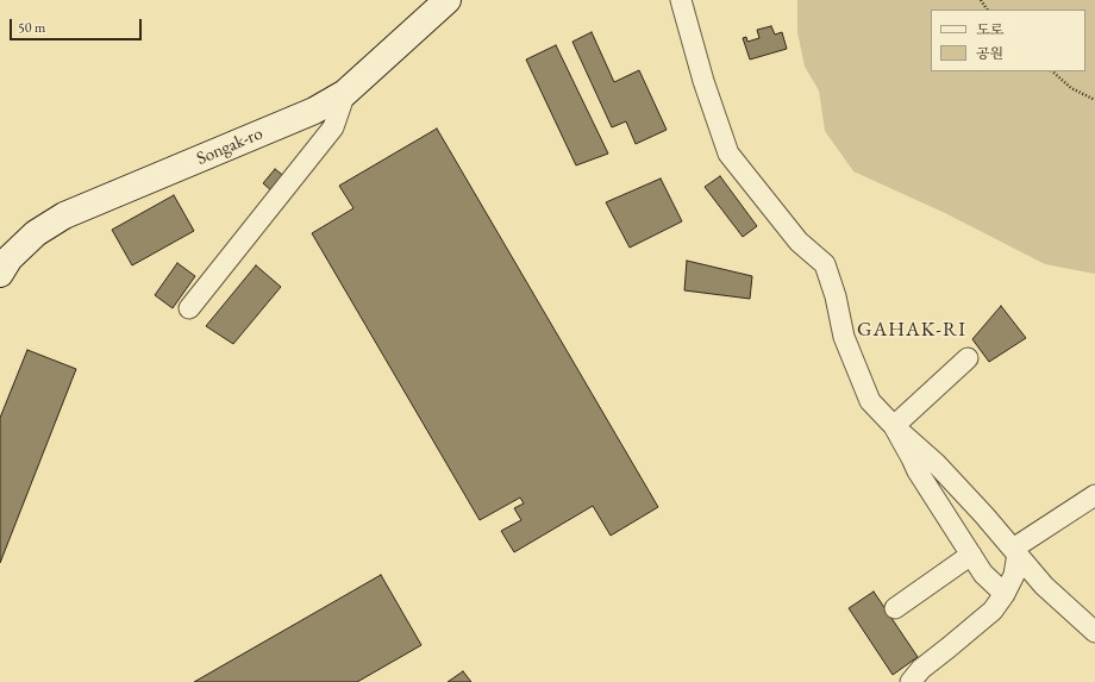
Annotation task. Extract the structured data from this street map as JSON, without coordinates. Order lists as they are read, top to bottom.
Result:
{
  "streets": {
    "main road": ["Songak-ro"]
  },
  "districts": ["GAHAK-RI"],
  "legend": ["도로", "공원"],
  "scale_bar": "50 m"
}
